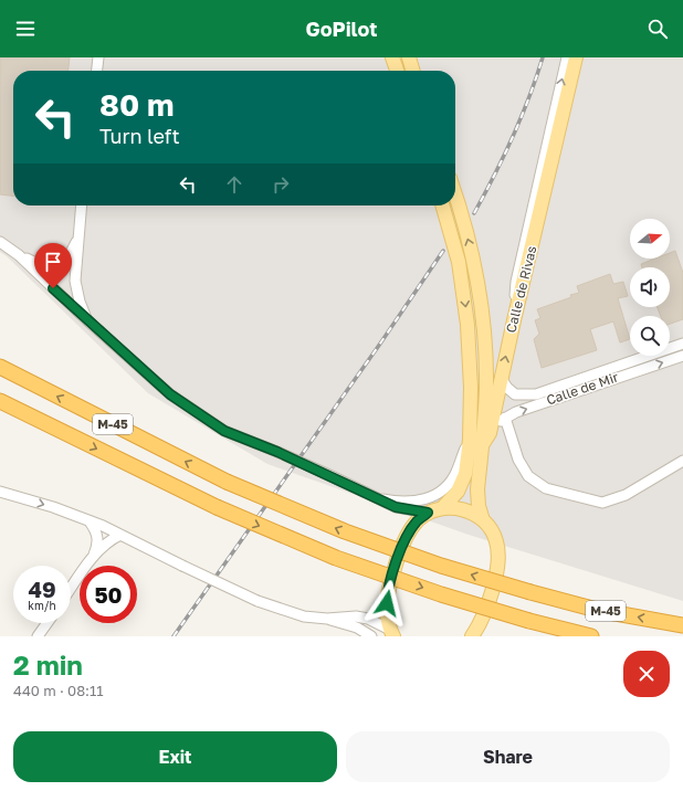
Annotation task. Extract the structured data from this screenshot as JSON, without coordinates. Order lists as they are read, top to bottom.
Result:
{
  "streets": {
    "highway": ["M-45"],
    "main road": ["Calle de Rivas"],
    "street": ["Calle de Mir"]
  },
  "crossings": [
    ["Calle de Rivas", "Calle de Mir"]
  ],
  "north": "right",
  "page": {
    "header": "GoPilot",
    "turn": ["80 m", "Turn left"],
    "speed": "49 km/h",
    "limit": "50",
    "heading": ["2 min", "440 m · 08:11"],
    "buttons": ["Exit", "Share"]
  }
}
